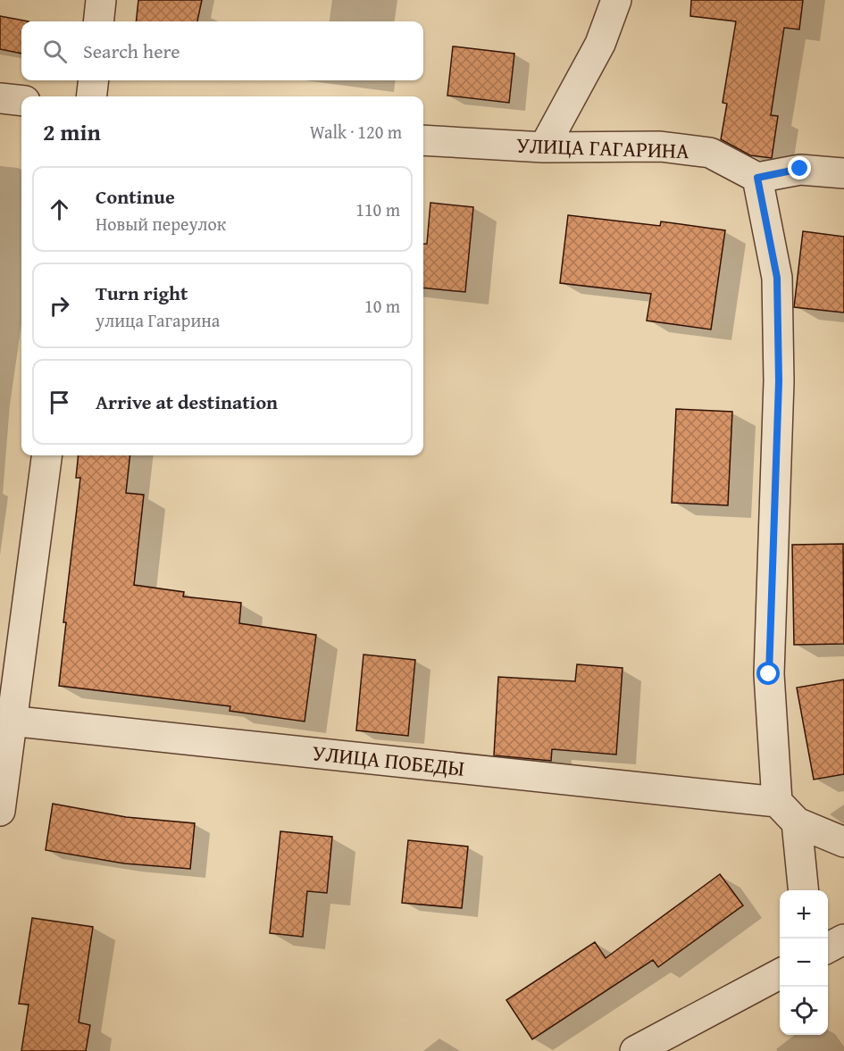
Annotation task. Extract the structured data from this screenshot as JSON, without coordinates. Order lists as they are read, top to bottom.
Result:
{
  "streets": {
    "street": ["УЛИЦА ГАГАРИНА", "УЛИЦА ПОБЕДЫ"]
  },
  "page": {
    "search": "Search here",
    "heading": ["2 min", "Walk · 120 m"],
    "list": [
      ["Continue", "Новый переулок", "110 m"],
      ["Turn right", "улица Гагарина", "10 m"],
      "Arrive at destination"
    ],
    "map_buttons": ["+", "−"]
  }
}
